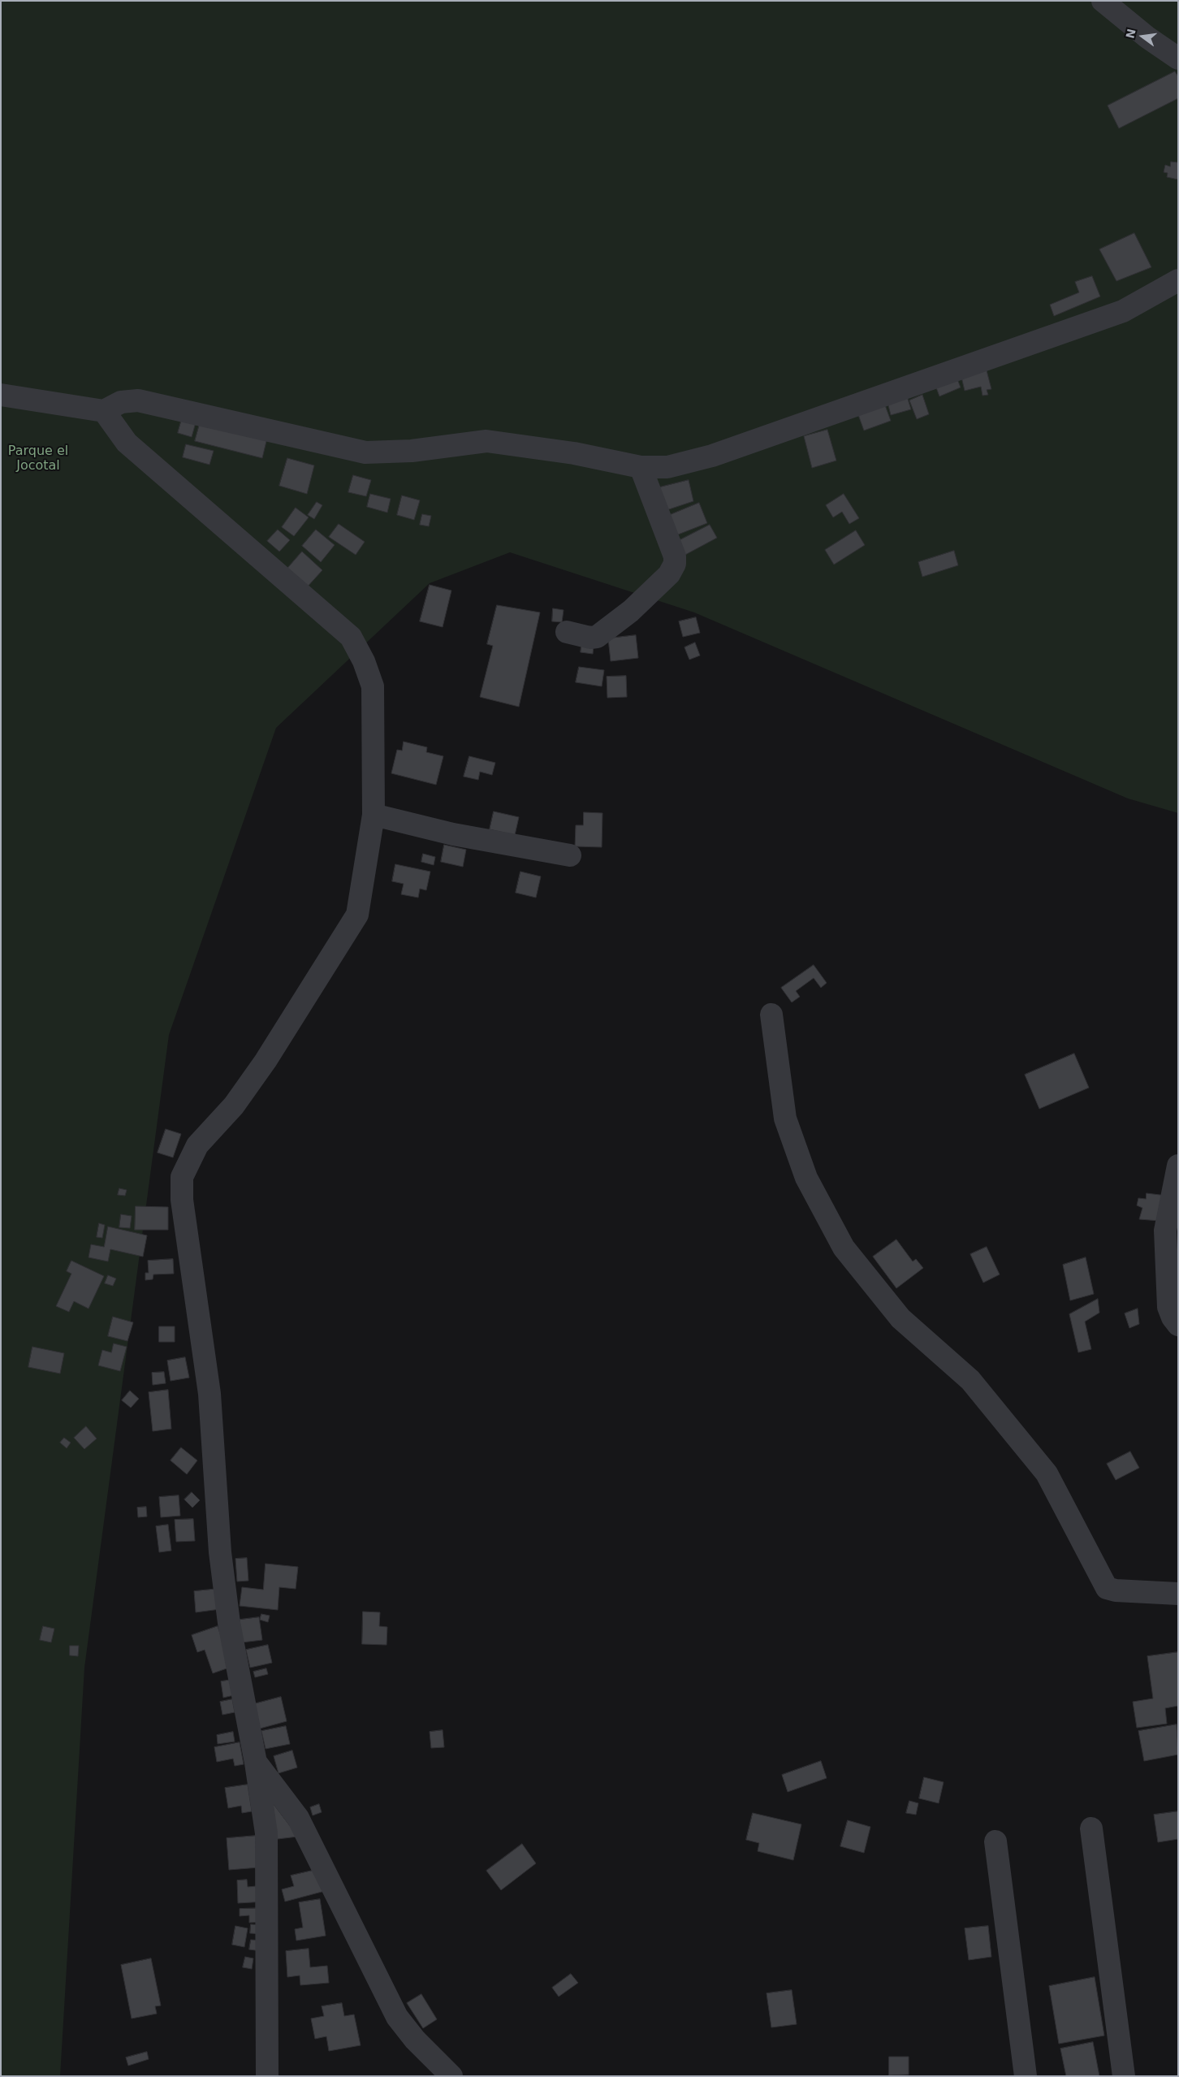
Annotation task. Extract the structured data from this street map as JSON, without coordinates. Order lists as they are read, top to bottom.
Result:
{
  "parks": ["Parque el Jocotal"],
  "north": "left"
}
